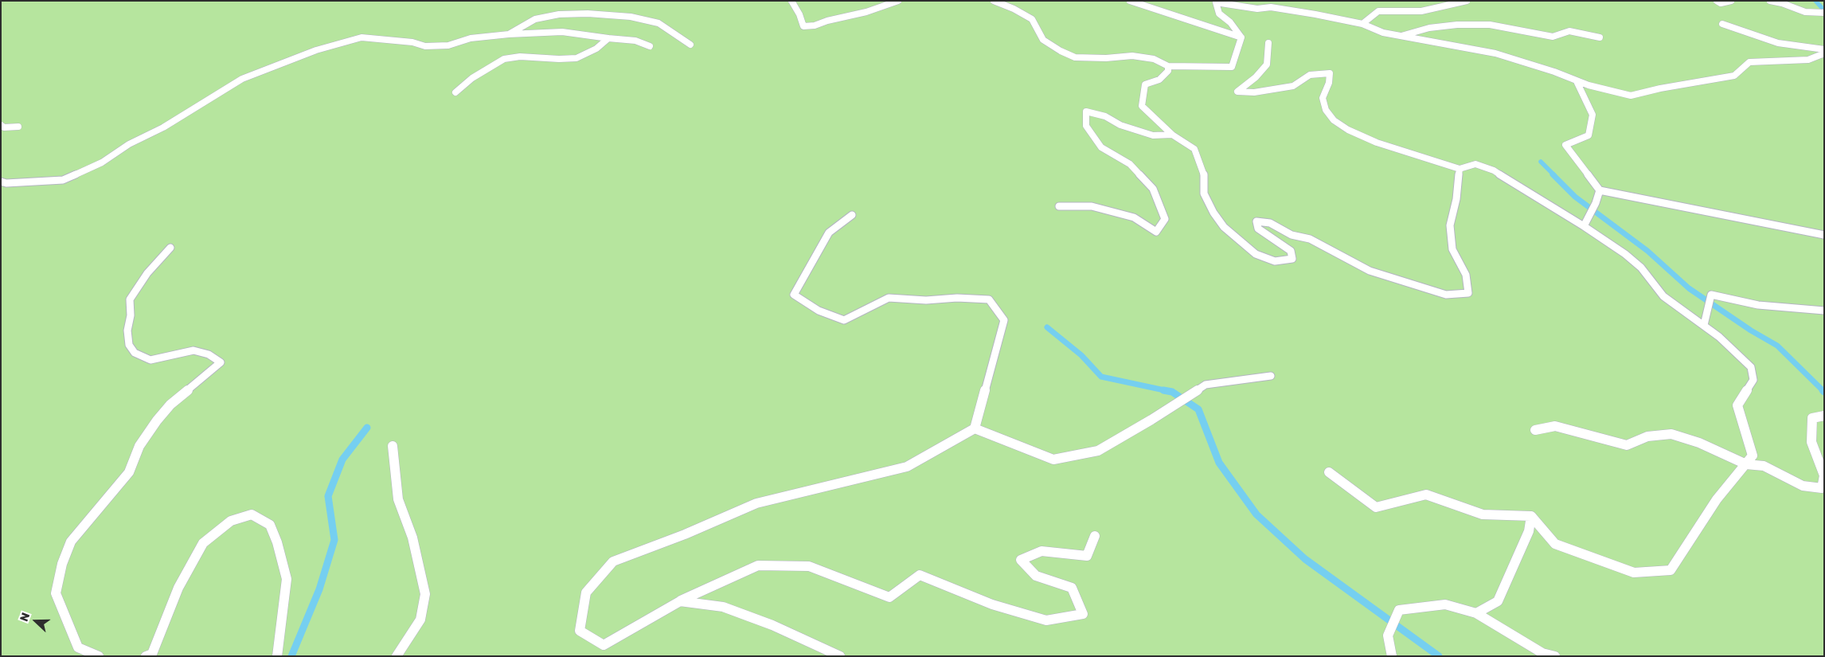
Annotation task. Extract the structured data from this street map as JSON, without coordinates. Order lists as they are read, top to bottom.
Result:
{
  "north": "left"
}
